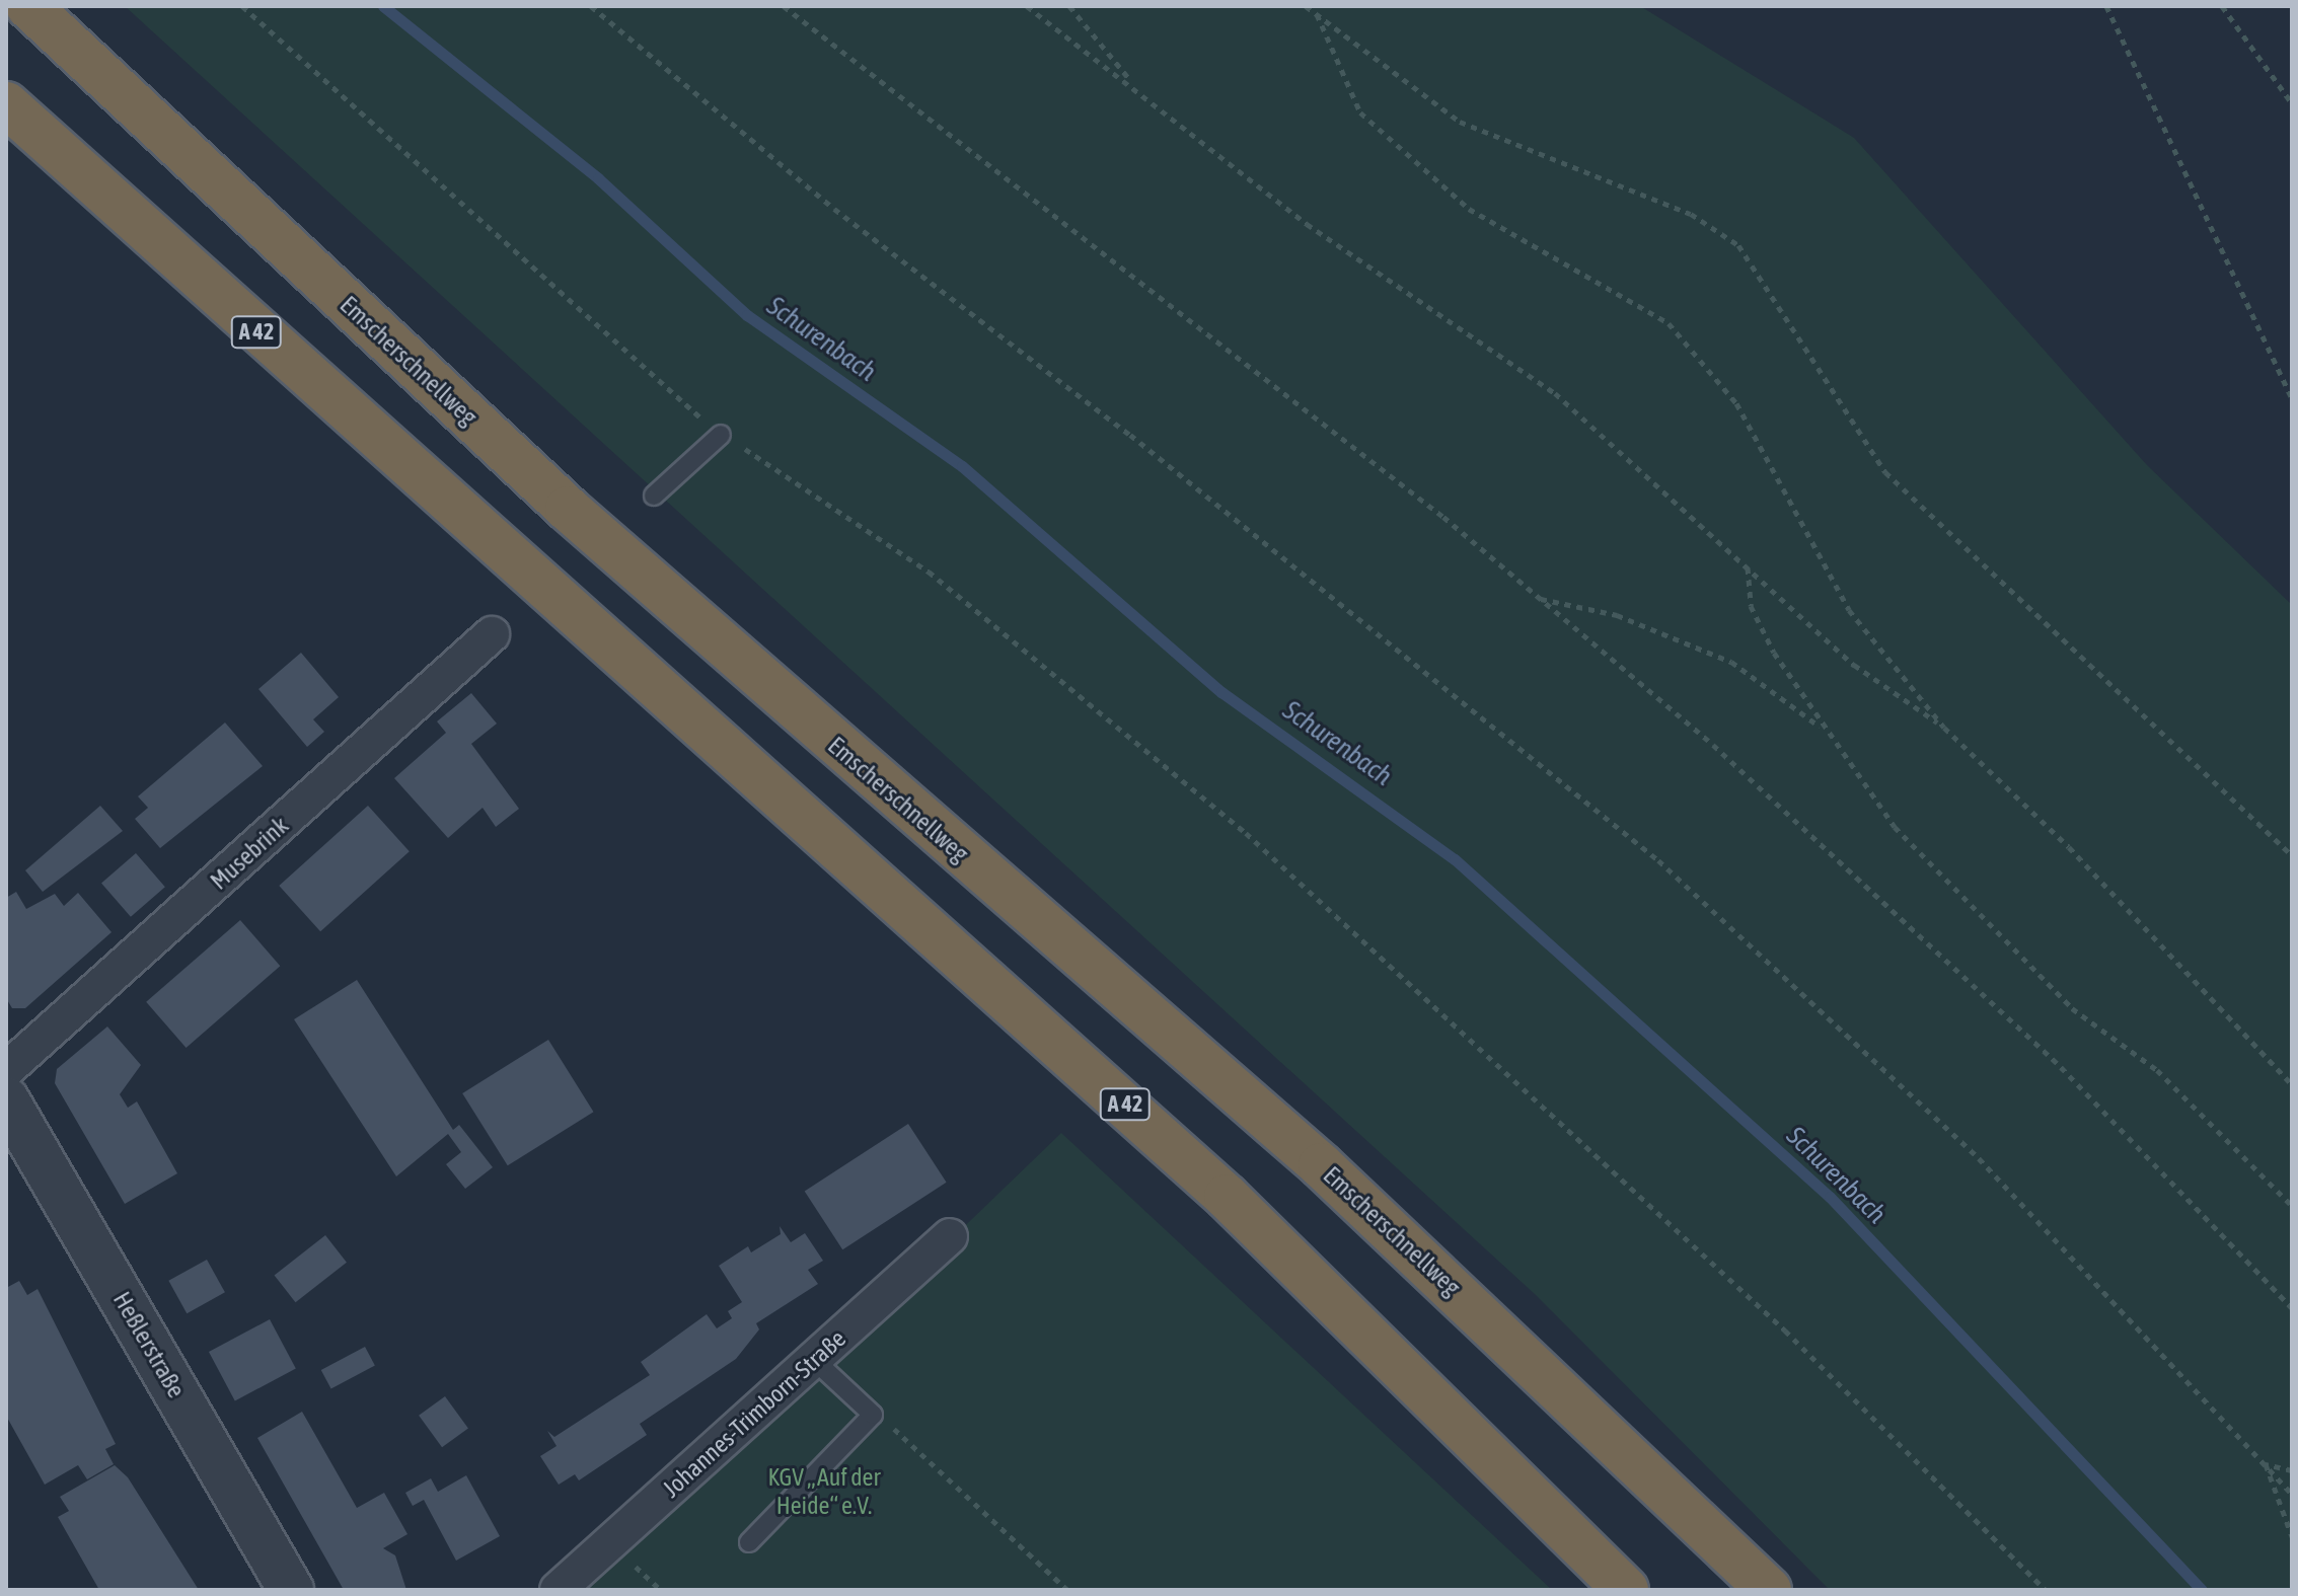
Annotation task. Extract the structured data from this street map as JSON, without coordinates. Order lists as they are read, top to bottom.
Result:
{
  "streets": {
    "highway": ["A 42", "Emscherschnellweg"],
    "street": ["Musebrink", "Heßlerstraße", "Johannes-Trimborn-Straße"]
  },
  "water": ["Schurenbach"],
  "parks": ["KGV „Auf der Heide“ e.V."]
}
